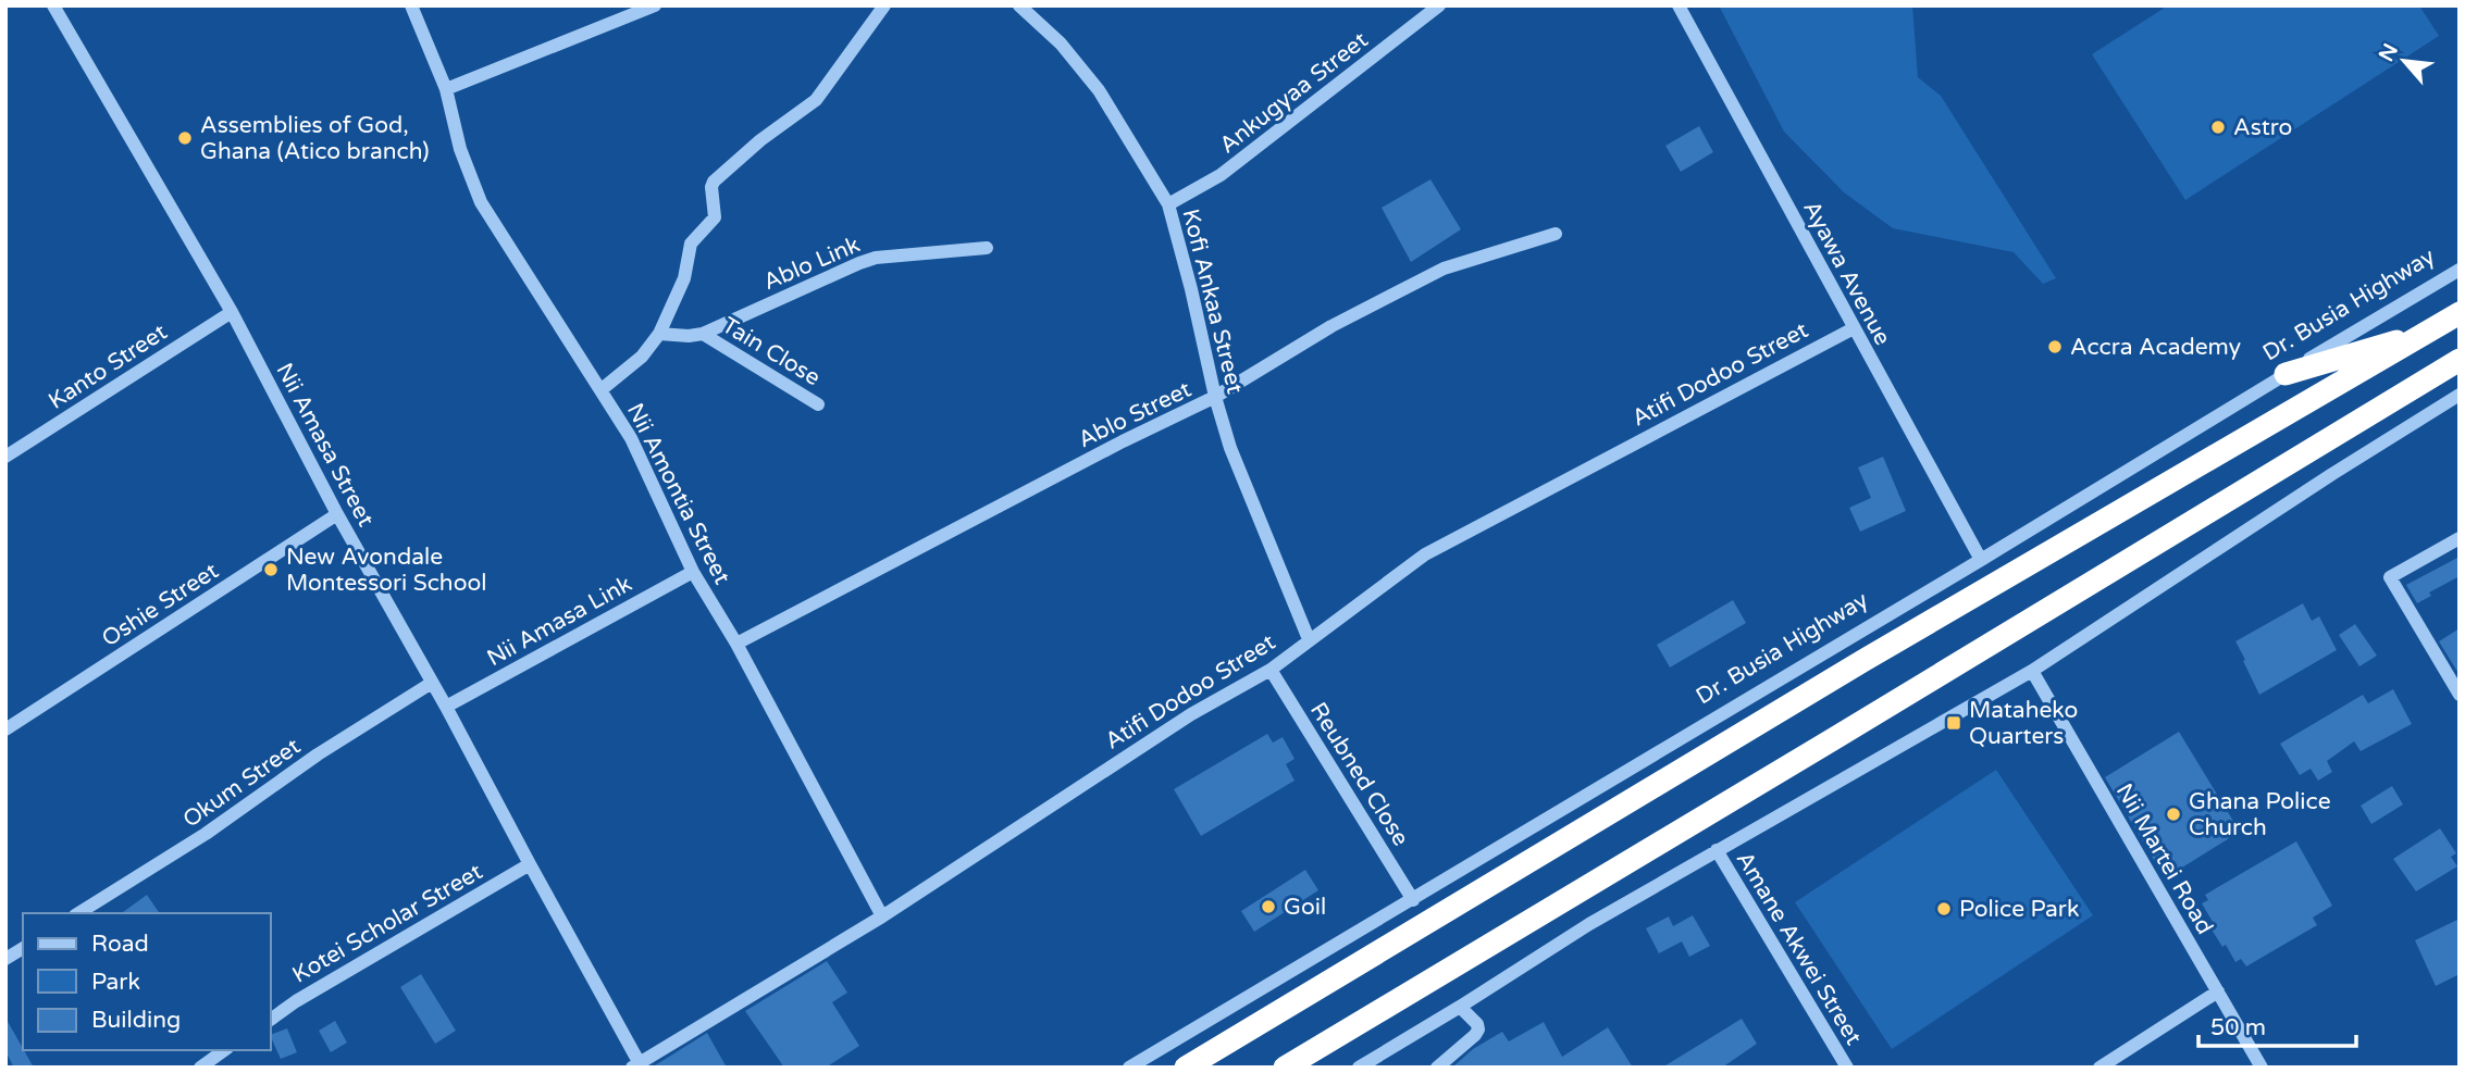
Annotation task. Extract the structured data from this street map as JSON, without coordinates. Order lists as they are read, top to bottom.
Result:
{
  "streets": {
    "street": [
      "Ankugyaa Street",
      "Ablo Link",
      "Ayawa Avenue",
      "Kofi Ankaa Street",
      "Dr. Busia Highway",
      "Tain Close",
      "Kanto Street",
      "Atifi Dodoo Street",
      "Ablo Street",
      "Nii Amasa Street",
      "Nii Amontia Street",
      "Oshie Street",
      "Nii Amasa Link",
      "Reubned Close",
      "Okum Street",
      "Nii Martei Road",
      "Kotei Scholar Street",
      "Amane Akwei Street"
    ]
  },
  "crossings": [
    ["Ankugyaa Street", "Kofi Ankaa Street"],
    ["Ablo Link", "Tain Close"],
    ["Ayawa Avenue", "Dr. Busia Highway"],
    ["Ayawa Avenue", "Atifi Dodoo Street"],
    ["Kofi Ankaa Street", "Atifi Dodoo Street"],
    ["Kofi Ankaa Street", "Ablo Street"],
    ["Dr. Busia Highway", "Reubned Close"],
    ["Kanto Street", "Nii Amasa Street"],
    ["Atifi Dodoo Street", "Nii Amasa Street"],
    ["Atifi Dodoo Street", "Nii Amontia Street"],
    ["Atifi Dodoo Street", "Reubned Close"],
    ["Ablo Street", "Nii Amontia Street"],
    ["Nii Amasa Street", "Oshie Street"],
    ["Nii Amasa Street", "Nii Amasa Link"],
    ["Nii Amasa Street", "Okum Street"],
    ["Nii Amasa Street", "Kotei Scholar Street"],
    ["Nii Amontia Street", "Nii Amasa Link"]
  ],
  "places": {
    "other": [
      "Astro",
      "Assemblies of God, Ghana (Atico branch)",
      "Accra Academy",
      "New Avondale Montessori School",
      "Ghana Police Church",
      "Goil",
      "Police Park"
    ],
    "transit": ["Mataheko Quarters"]
  },
  "legend": ["Road", "Park", "Building"],
  "scale_bar": "50 m",
  "north": "top left"
}
